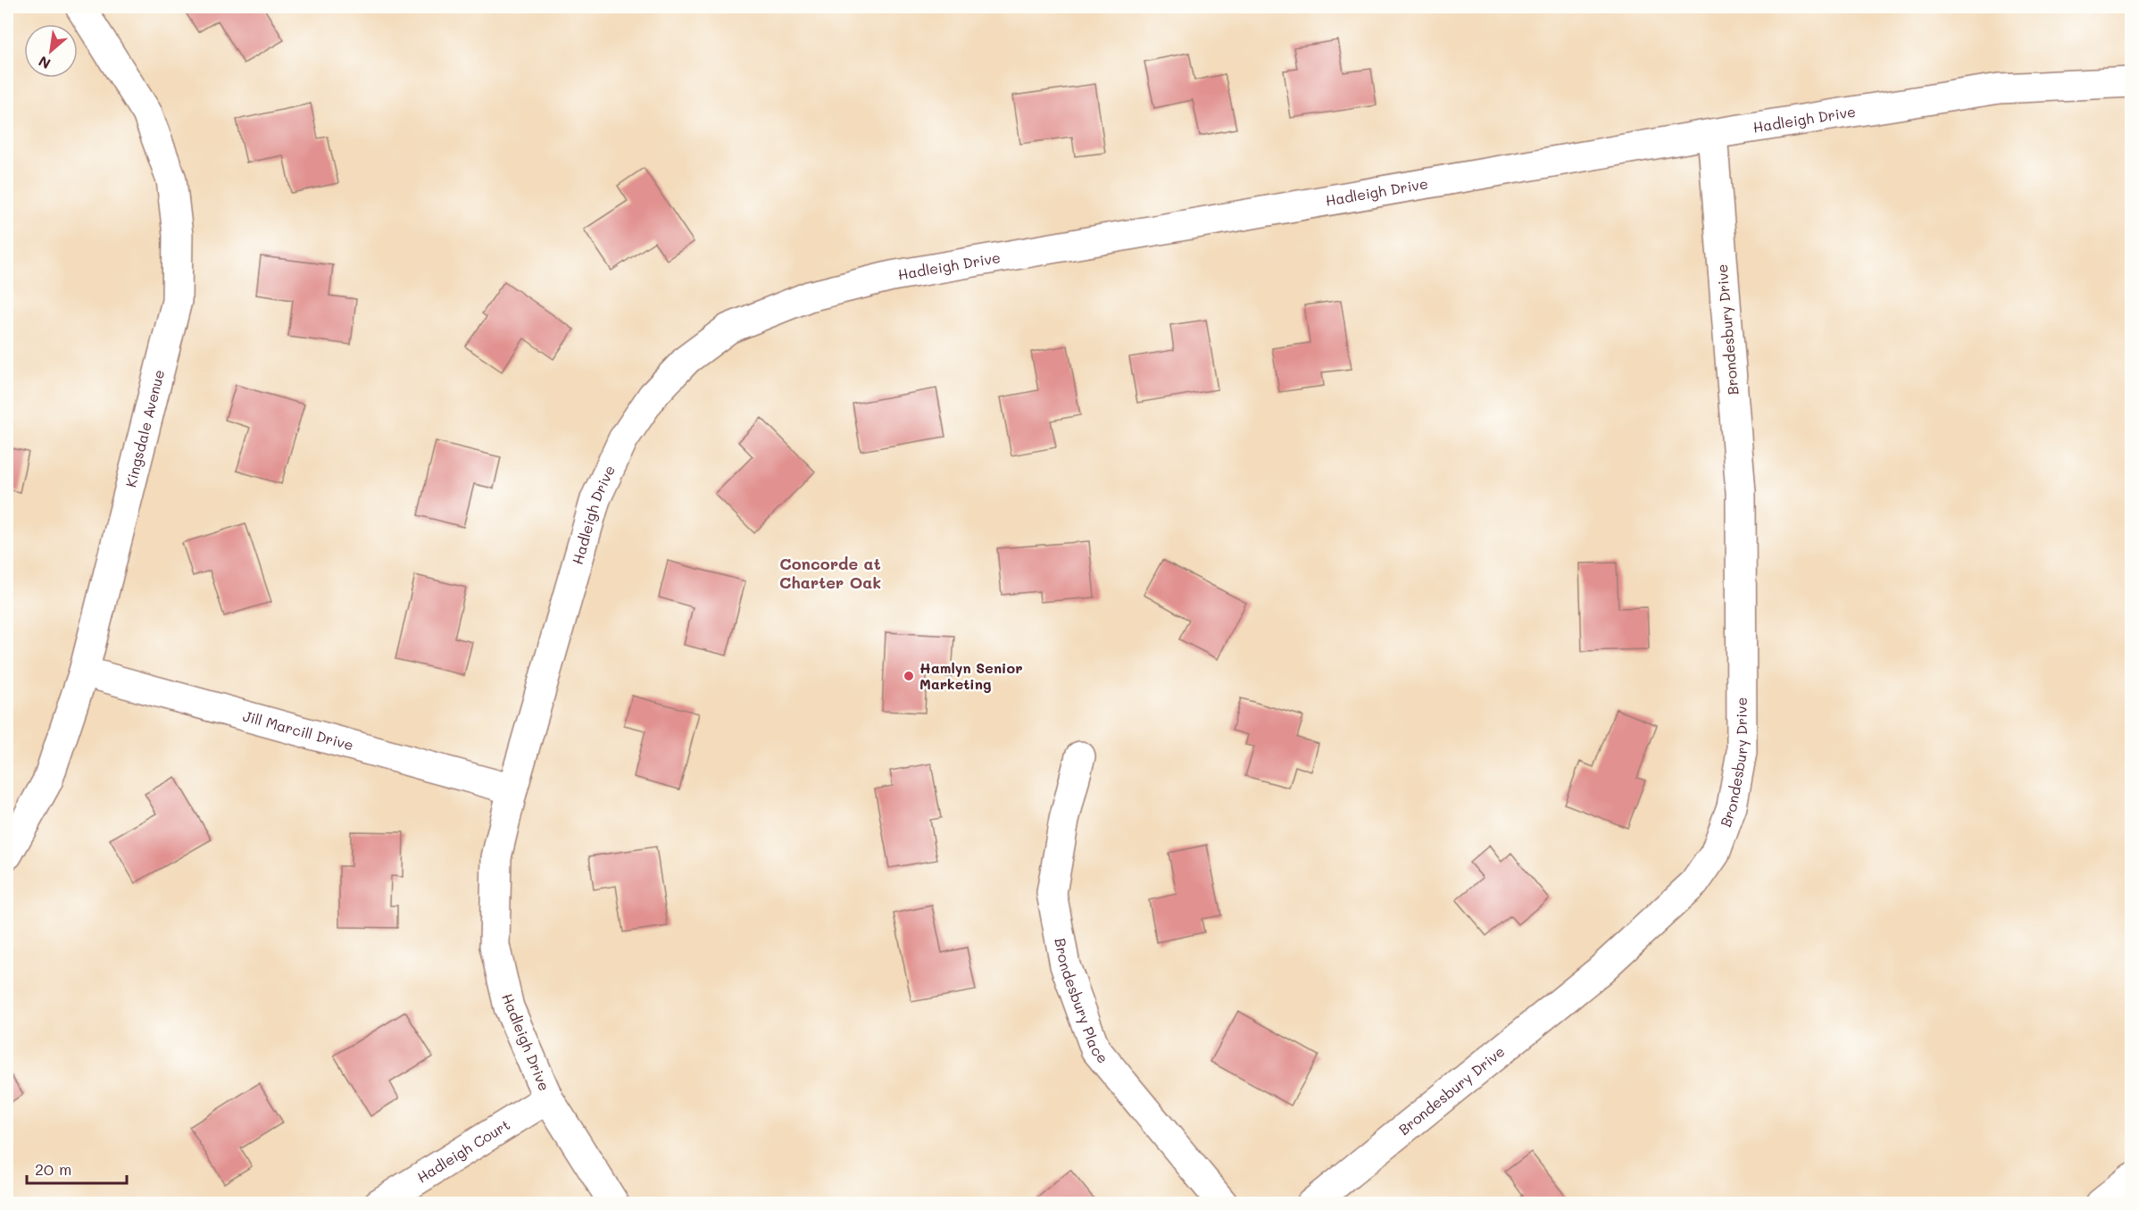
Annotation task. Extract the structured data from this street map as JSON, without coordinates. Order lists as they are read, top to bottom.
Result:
{
  "streets": {
    "street": [
      "Hadleigh Drive",
      "Brondesbury Drive",
      "Kingsdale Avenue",
      "Jill Marcill Drive",
      "Brondesbury Place",
      "Hadleigh Court"
    ]
  },
  "crossings": [
    ["Hadleigh Drive", "Brondesbury Drive"],
    ["Hadleigh Drive", "Jill Marcill Drive"],
    ["Hadleigh Drive", "Hadleigh Court"],
    ["Kingsdale Avenue", "Jill Marcill Drive"]
  ],
  "districts": ["Concorde at Charter Oak"],
  "places": ["Hamlyn Senior Marketing"],
  "scale_bar": "20 m",
  "north": "bottom left"
}
